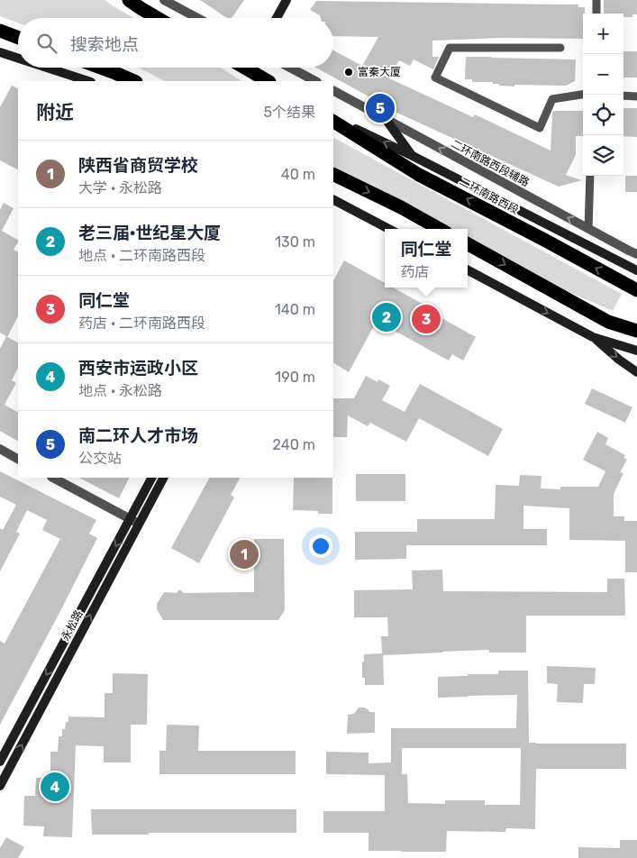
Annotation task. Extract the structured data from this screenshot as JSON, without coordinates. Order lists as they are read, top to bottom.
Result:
{
  "streets": {
    "highway": ["二环南路西段"],
    "street": ["二环南路西段辅路", "永松路"]
  },
  "one_way": ["二环南路西段辅路"],
  "places": ["富秦大厦"],
  "page": {
    "map_buttons": ["+", "−"],
    "search": "搜索地点",
    "heading": ["附近", "5个结果"],
    "pins": [
      "5",
      "2",
      "3",
      "1",
      "4"
    ],
    "list": [
      {
        "mark": "1",
        "name": "陕西省商贸学校",
        "note": "大学 · 永松路",
        "value": "40 m"
      },
      {
        "mark": "2",
        "name": "老三届·世纪星大厦",
        "note": "地点 · 二环南路西段",
        "value": "130 m"
      },
      {
        "mark": "3",
        "name": "同仁堂",
        "note": "药店 · 二环南路西段",
        "value": "140 m"
      },
      {
        "mark": "4",
        "name": "西安市运政小区",
        "note": "地点 · 永松路",
        "value": "190 m"
      },
      {
        "mark": "5",
        "name": "南二环人才市场",
        "note": "公交站",
        "value": "240 m"
      }
    ],
    "popup": ["同仁堂", "药店"]
  }
}
